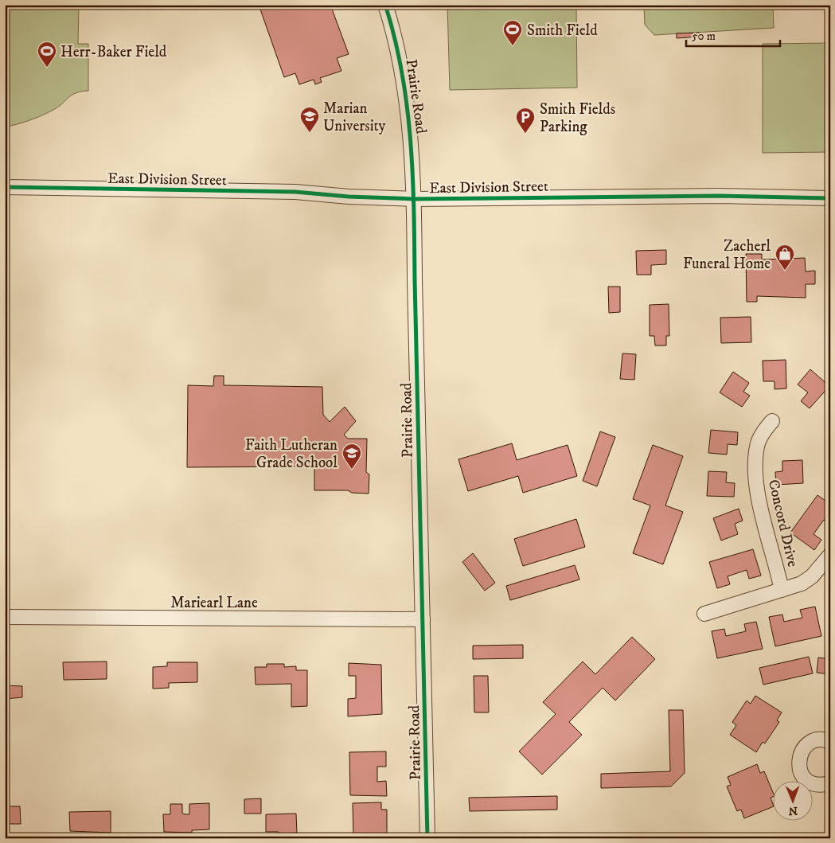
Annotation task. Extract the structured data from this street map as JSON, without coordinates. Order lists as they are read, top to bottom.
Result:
{
  "streets": {
    "street": [
      "Prairie Road",
      "East Division Street",
      "Concord Drive",
      "Mariearl Lane"
    ]
  },
  "crossings": [
    ["Prairie Road", "East Division Street"],
    ["Prairie Road", "Mariearl Lane"]
  ],
  "places": {
    "sports": ["Smith Field", "Herr-Baker Field"],
    "school or university": ["Marian University", "Faith Lutheran Grade School"],
    "parking": ["Smith Fields Parking"],
    "shop": ["Zacherl Funeral Home"]
  },
  "scale_bar": "50 m",
  "north": "bottom"
}
